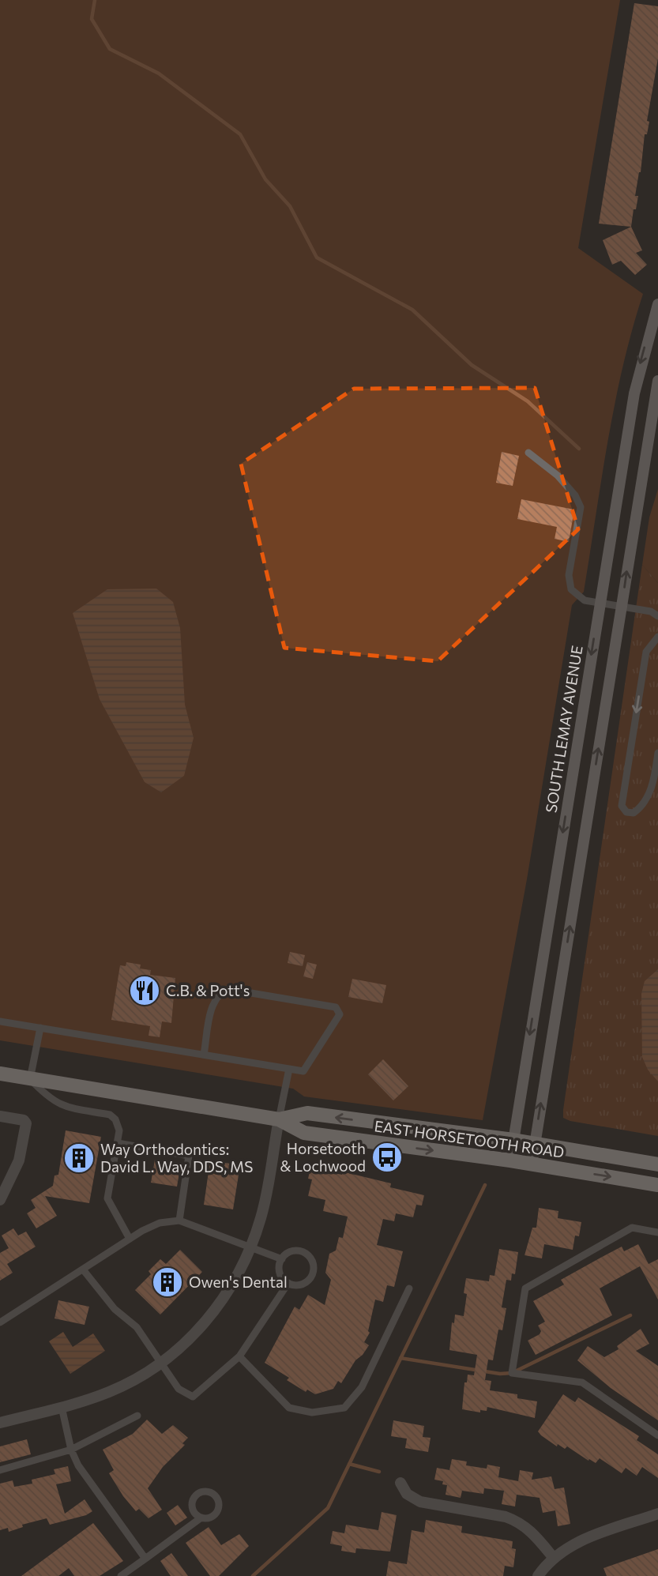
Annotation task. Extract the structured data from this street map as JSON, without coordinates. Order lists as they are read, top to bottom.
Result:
{
  "streets": {
    "main road": ["SOUTH LEMAY AVENUE", "EAST HORSETOOTH ROAD"]
  },
  "crossings": [
    ["SOUTH LEMAY AVENUE", "EAST HORSETOOTH ROAD"]
  ],
  "places": {
    "restaurant": ["C.B. & Pott's"],
    "bus stop": ["Horsetooth & Lochwood"],
    "building": ["Way Orthodontics: David L. Way, DDS, MS", "Owen's Dental"]
  }
}
